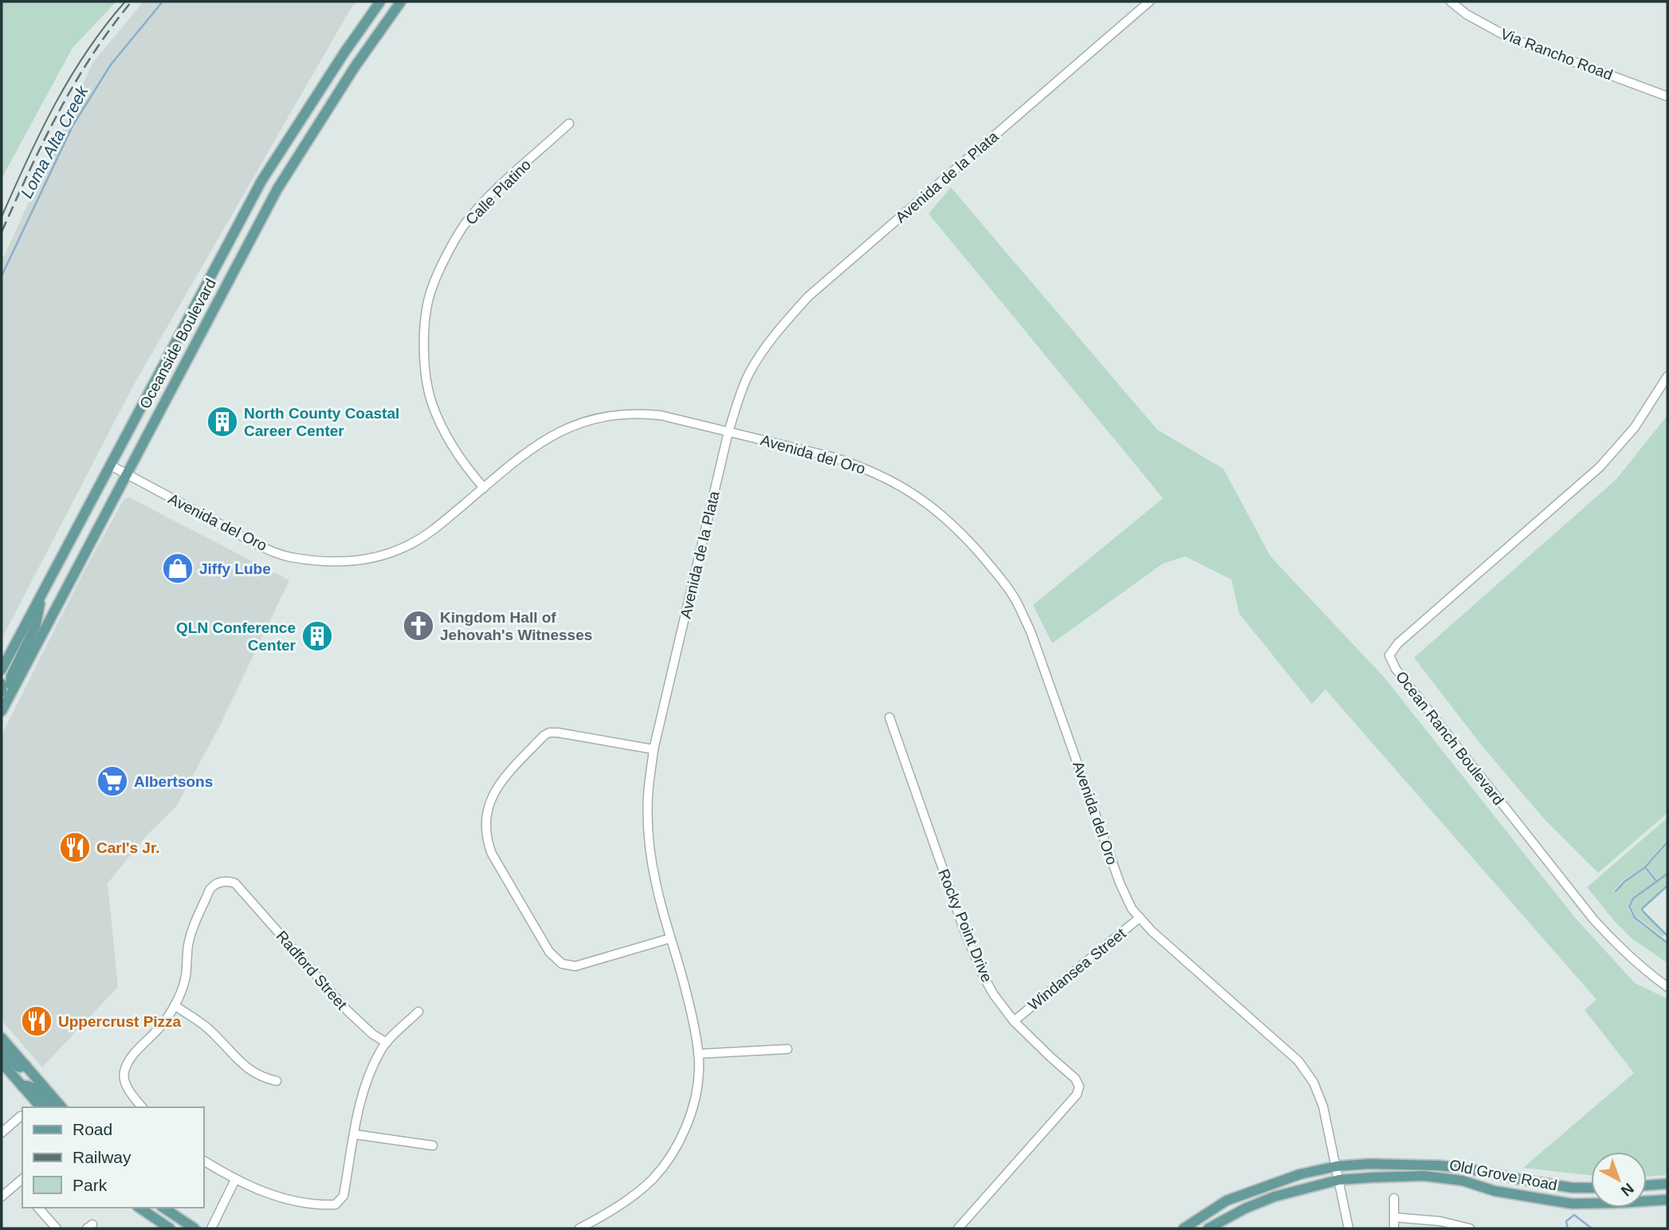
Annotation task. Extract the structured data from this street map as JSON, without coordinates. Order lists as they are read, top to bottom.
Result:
{
  "streets": {
    "main road": ["Oceanside Boulevard", "Old Grove Road"],
    "street": [
      "Via Rancho Road",
      "Avenida de la Plata",
      "Calle Platino",
      "Avenida del Oro",
      "Ocean Ranch Boulevard",
      "Rocky Point Drive",
      "Windansea Street",
      "Radford Street"
    ]
  },
  "crossings": [
    ["Avenida de la Plata", "Avenida del Oro"],
    ["Calle Platino", "Avenida del Oro"],
    ["Oceanside Boulevard", "Avenida del Oro"],
    ["Avenida del Oro", "Windansea Street"],
    ["Avenida del Oro", "Old Grove Road"],
    ["Rocky Point Drive", "Windansea Street"]
  ],
  "water": ["Loma Alta Creek"],
  "places": {
    "building": ["North County Coastal Career Center", "QLN Conference Center"],
    "shop": ["Jiffy Lube"],
    "church": ["Kingdom Hall of Jehovah's Witnesses"],
    "supermarket": ["Albertsons"],
    "restaurant": ["Carl's Jr.", "Uppercrust Pizza"]
  },
  "legend": ["Road", "Railway", "Park"],
  "north": "bottom right"
}
